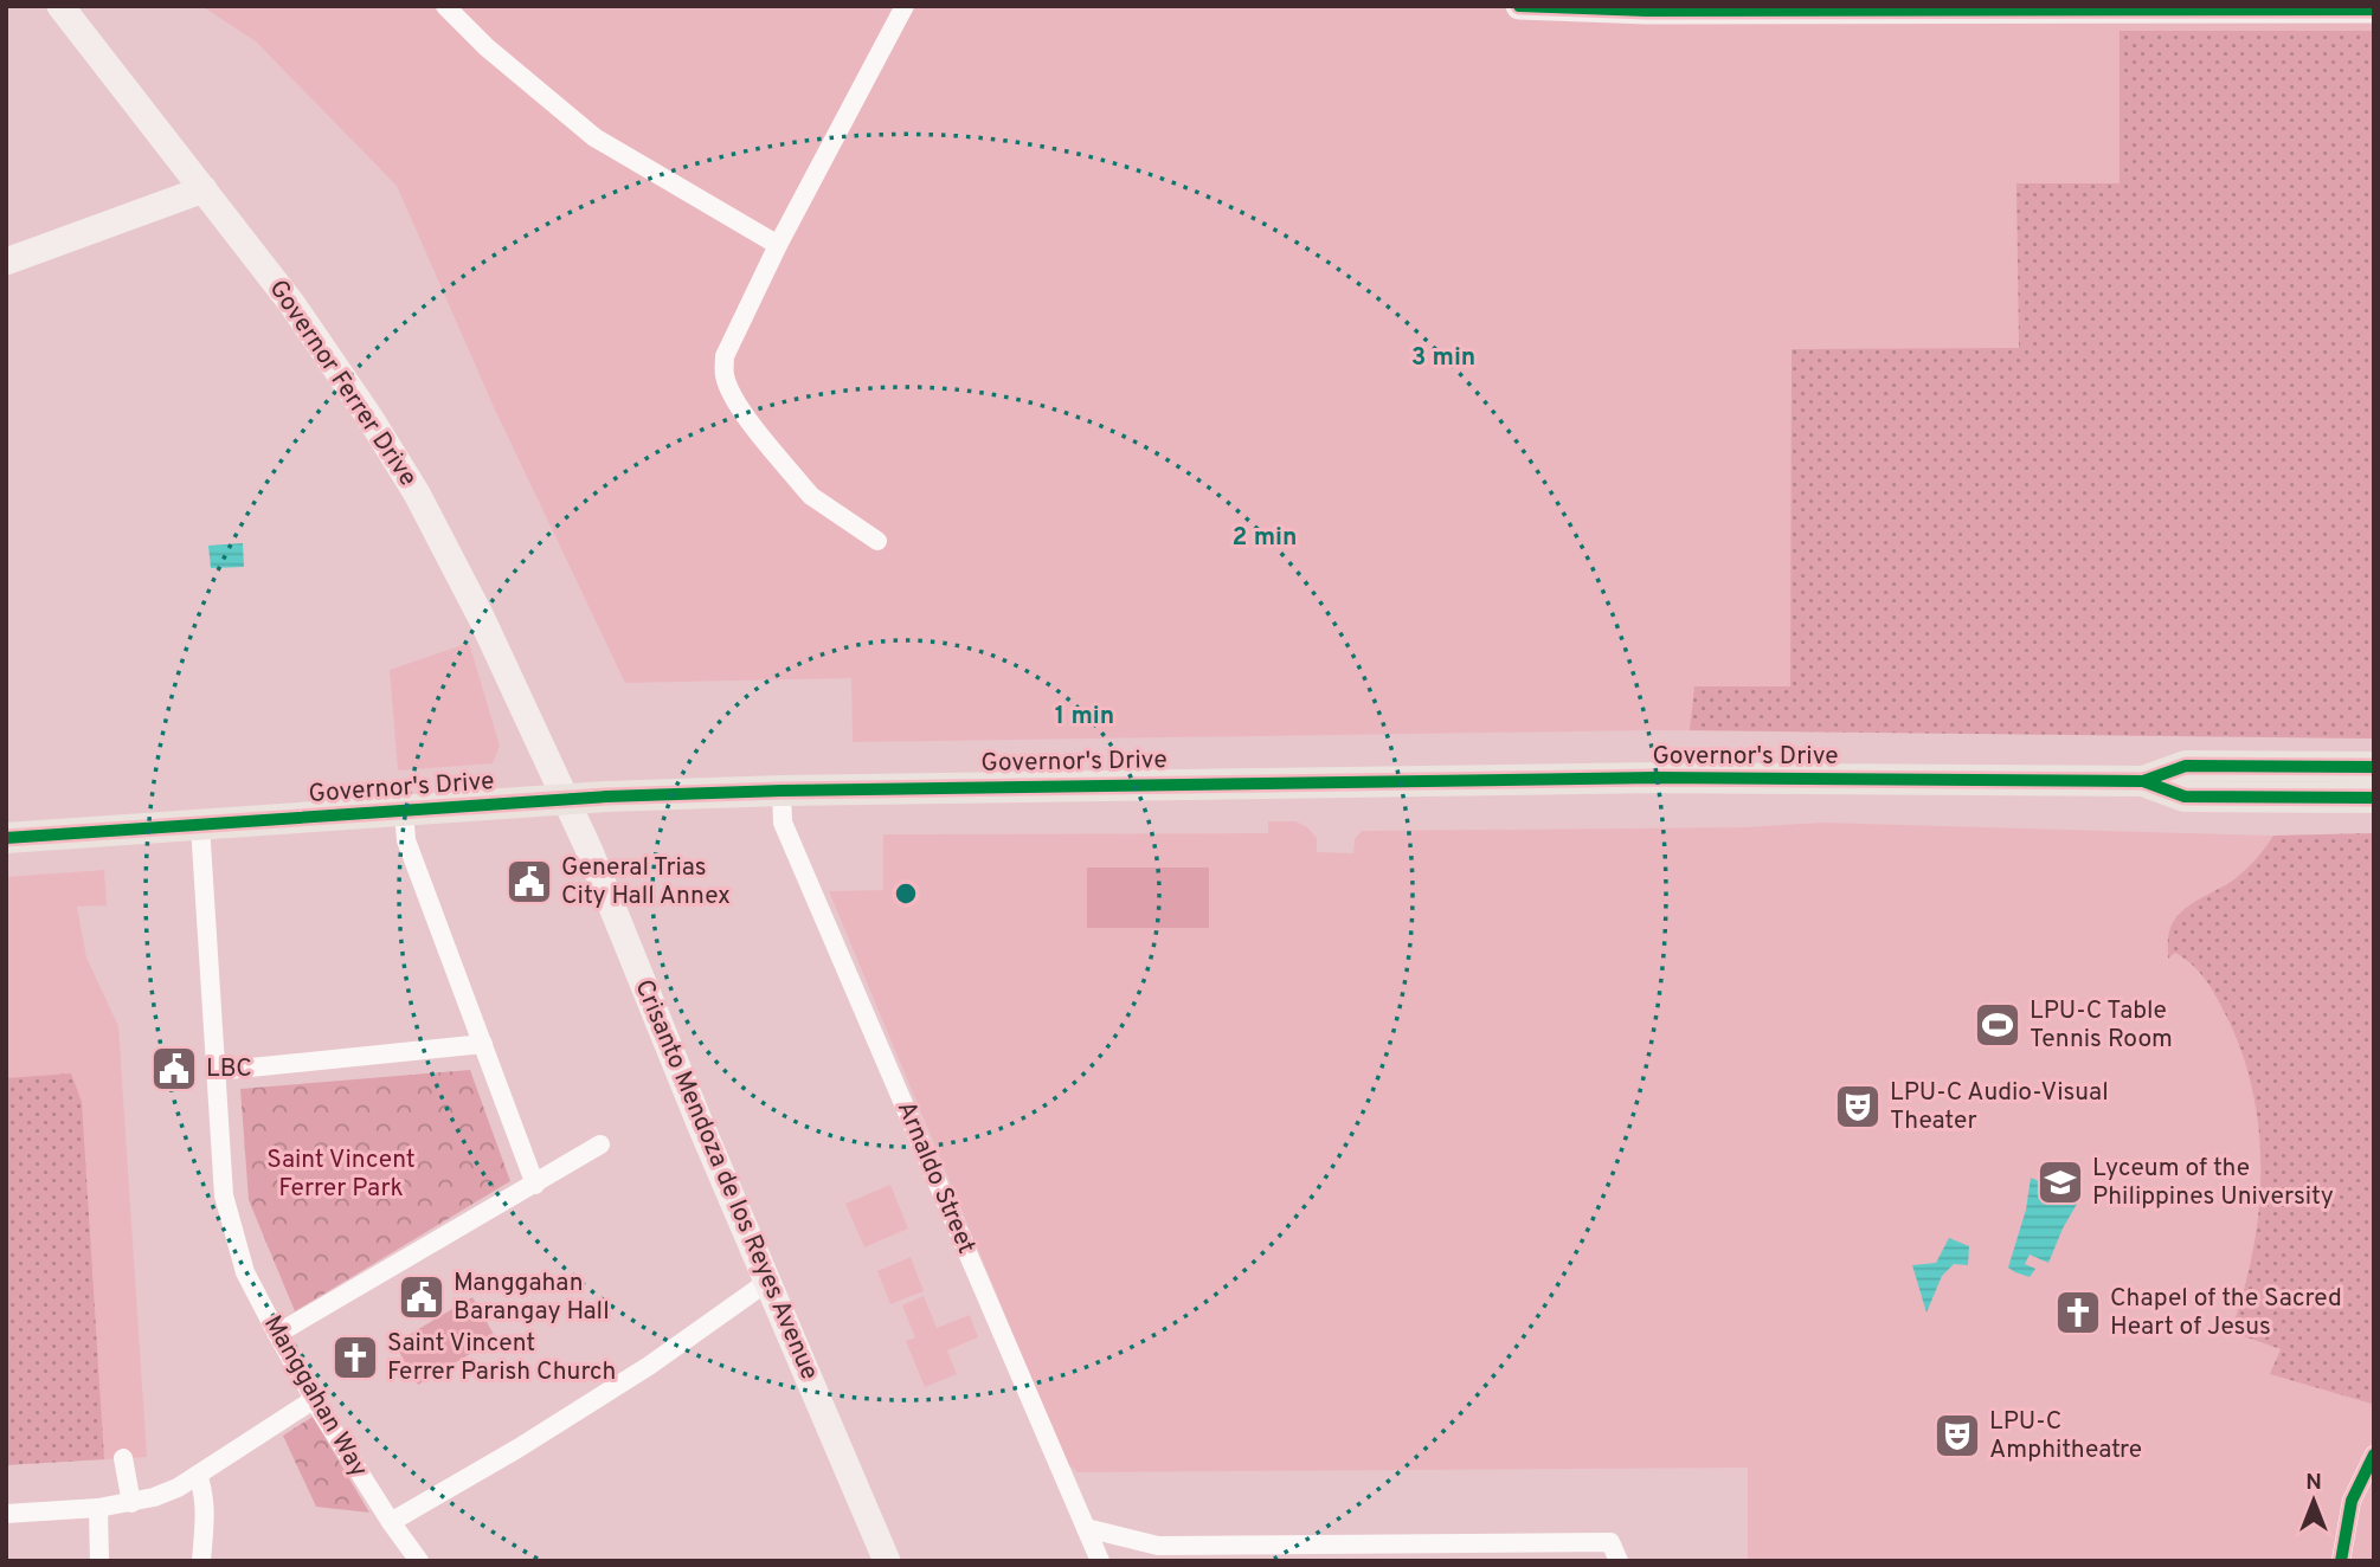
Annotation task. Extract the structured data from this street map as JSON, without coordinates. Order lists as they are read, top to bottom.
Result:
{
  "streets": {
    "main road": ["Governor Ferrer Drive", "Governor's Drive", "Crisanto Mendoza de los Reyes Avenue"],
    "street": ["Arnaldo Street", "Manggahan Way"]
  },
  "crossings": [
    ["Governor Ferrer Drive", "Governor's Drive"],
    ["Governor Ferrer Drive", "Crisanto Mendoza de los Reyes Avenue"],
    ["Governor's Drive", "Arnaldo Street"],
    ["Governor's Drive", "Crisanto Mendoza de los Reyes Avenue"],
    ["Governor's Drive", "Manggahan Way"]
  ],
  "parks": ["Saint Vincent Ferrer Park"],
  "places": {
    "public building": ["General Trias City Hall Annex", "LBC", "Manggahan Barangay Hall"],
    "sports": ["LPU-C Table Tennis Room"],
    "theatre": ["LPU-C Audio-Visual Theater", "LPU-C Amphitheatre"],
    "school or university": ["Lyceum of the Philippines University"],
    "church": ["Chapel of the Sacred Heart of Jesus", "Saint Vincent Ferrer Parish Church"]
  },
  "north": "top",
  "rings": ["3 min", "2 min", "1 min"]
}
